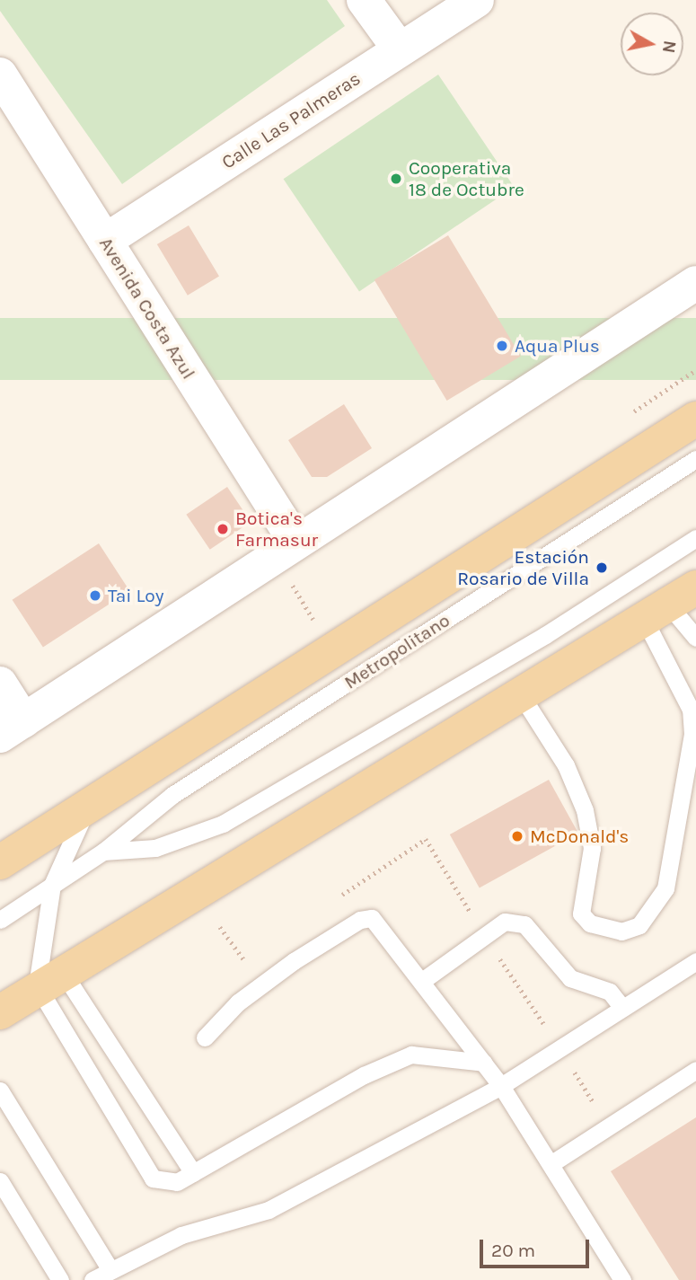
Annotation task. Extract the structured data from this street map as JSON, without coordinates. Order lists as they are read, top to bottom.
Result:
{
  "streets": {
    "street": ["Calle Las Palmeras", "Avenida Costa Azul"],
    "lane": ["Metropolitano"]
  },
  "crossings": [
    ["Calle Las Palmeras", "Avenida Costa Azul"]
  ],
  "places": [
    "Cooperativa 18 de Octubre",
    "Aqua Plus",
    "Botica's Farmasur",
    "Estación Rosario de Villa",
    "Tai Loy",
    "McDonald's"
  ],
  "scale_bar": "20 m",
  "north": "right"
}
